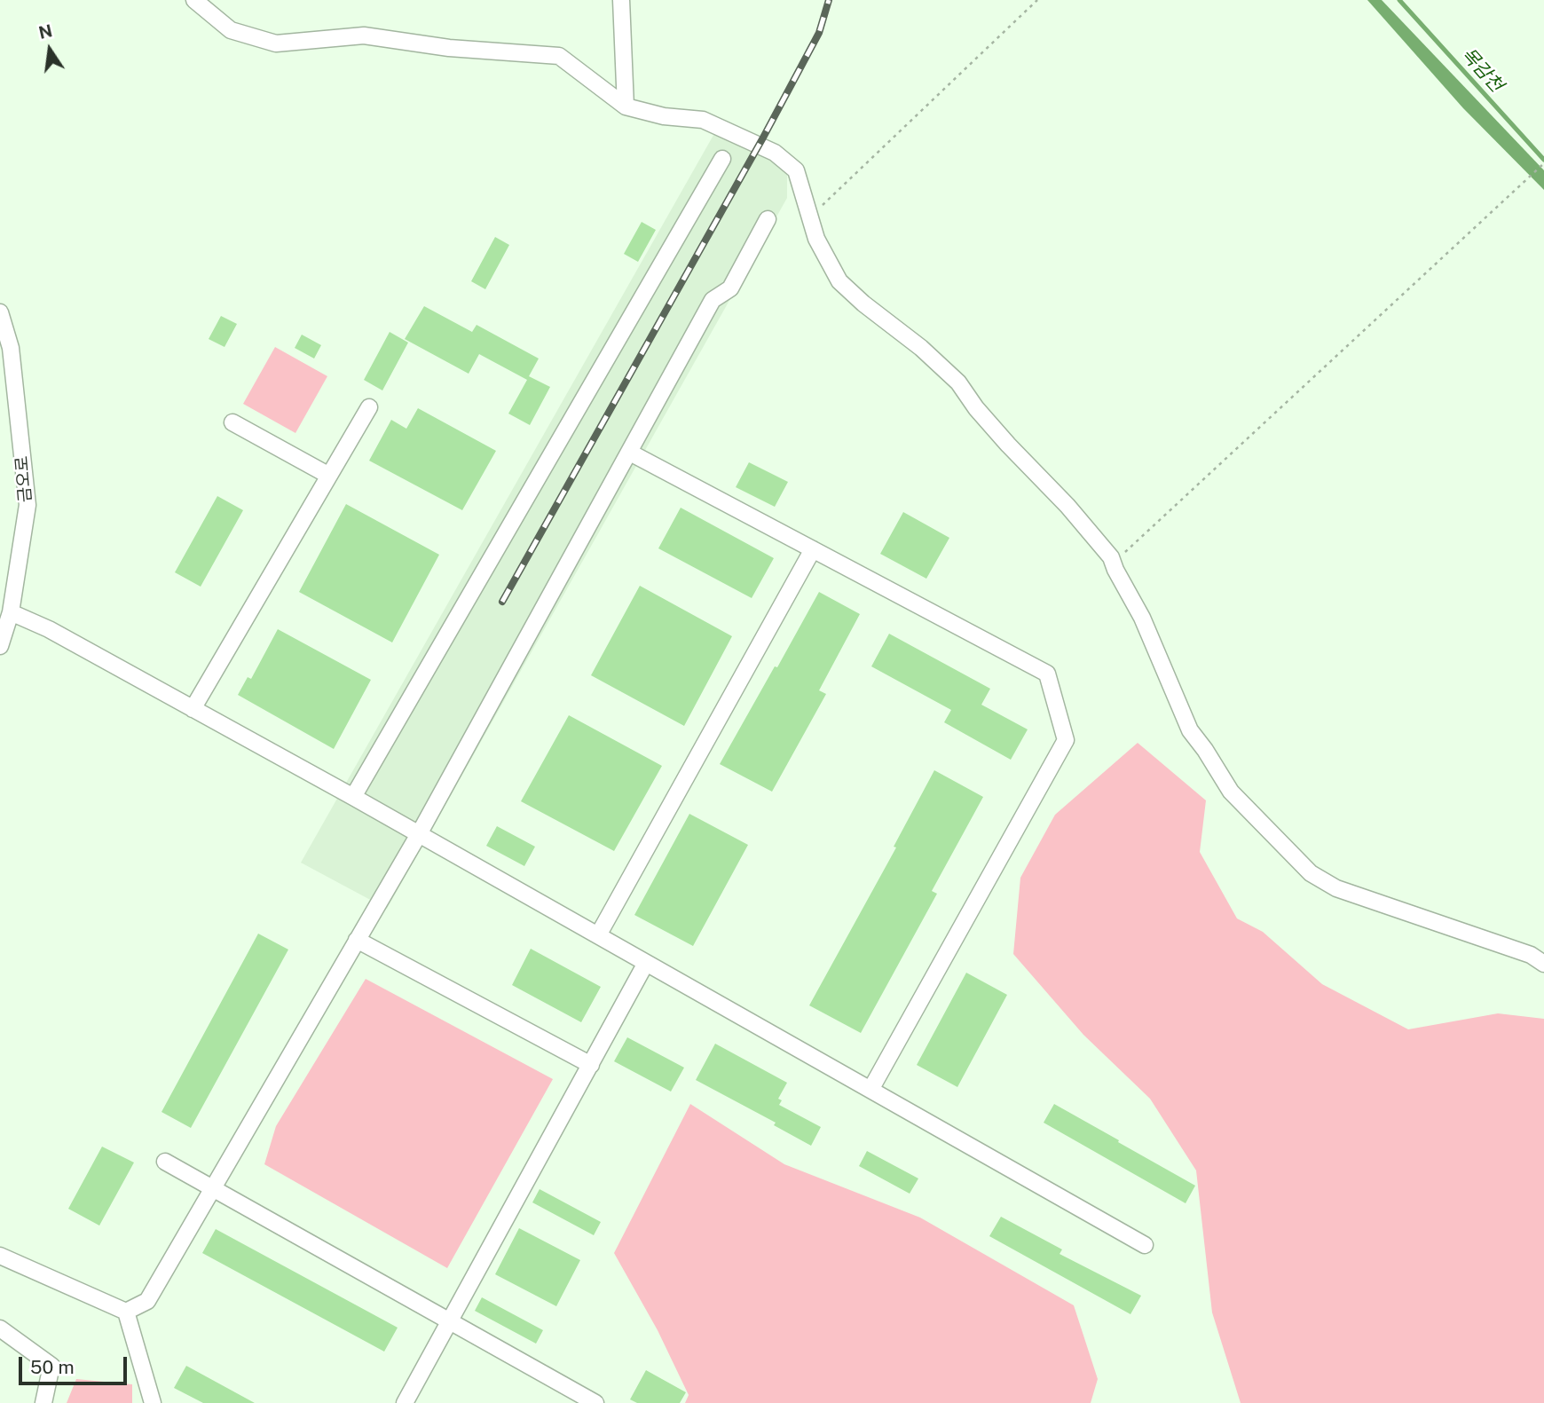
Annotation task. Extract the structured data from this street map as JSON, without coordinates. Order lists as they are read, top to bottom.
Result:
{
  "streets": {
    "street": ["금오로"]
  },
  "water": ["목감천"],
  "scale_bar": "50 m",
  "north": "top"
}
